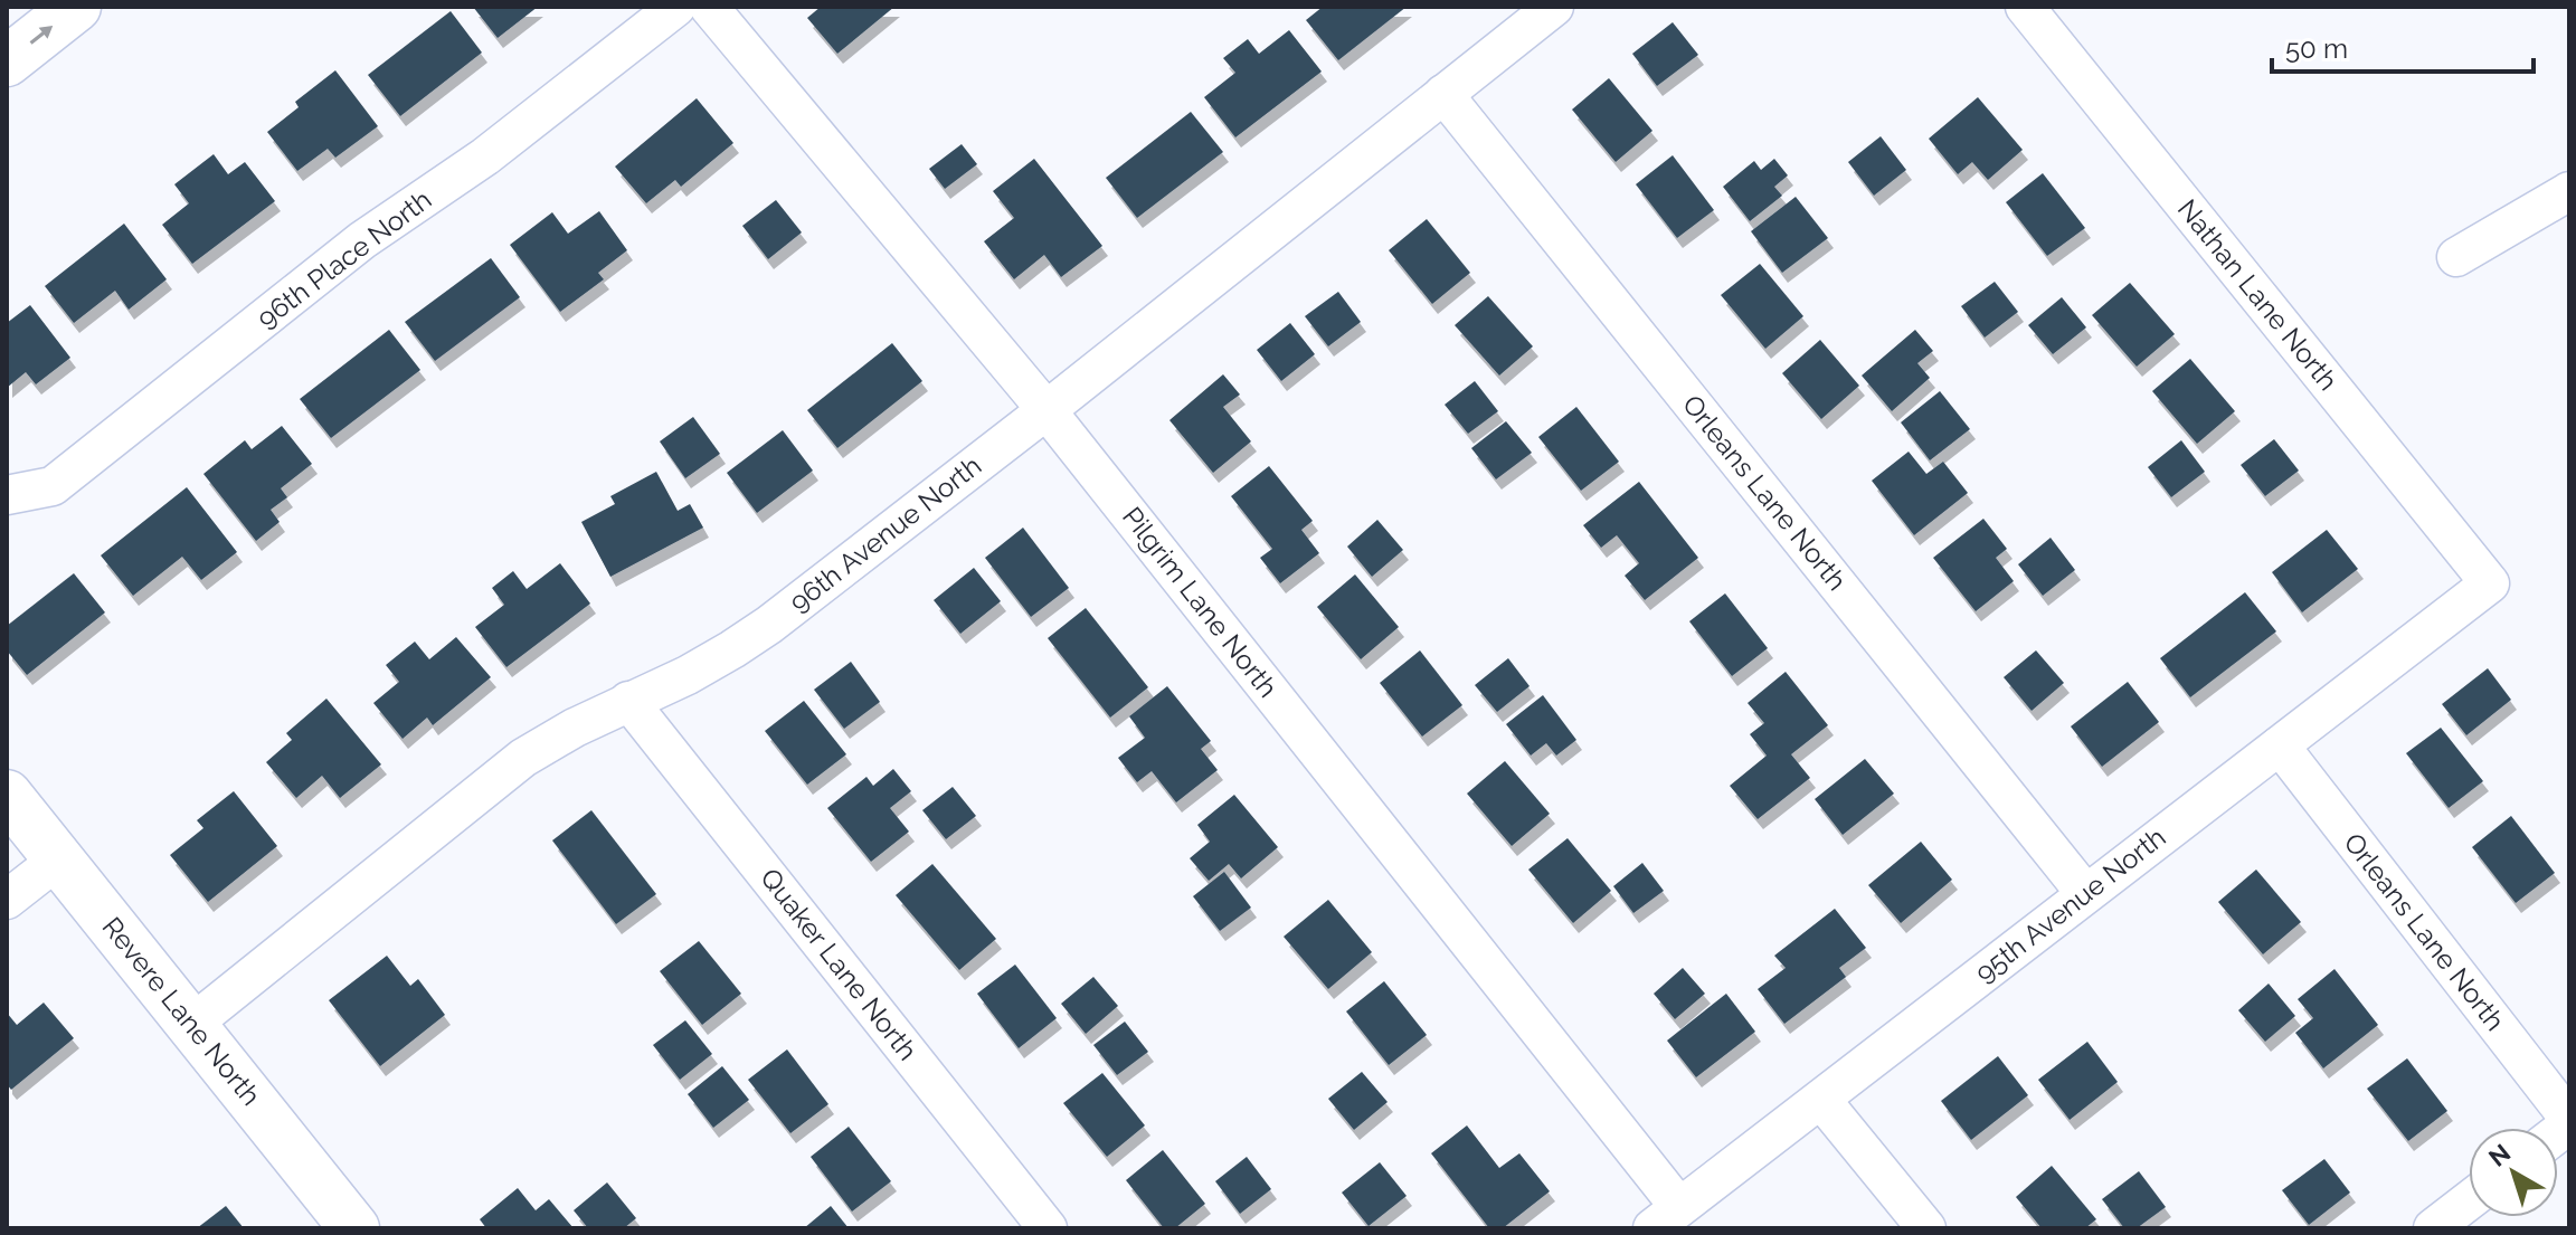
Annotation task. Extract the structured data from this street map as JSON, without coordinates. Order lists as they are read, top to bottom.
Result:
{
  "streets": {
    "main road": ["Revere Lane North"],
    "street": [
      "96th Place North",
      "Nathan Lane North",
      "Orleans Lane North",
      "96th Avenue North",
      "Pilgrim Lane North",
      "95th Avenue North",
      "Quaker Lane North"
    ]
  },
  "crossings": [
    ["Nathan Lane North", "95th Avenue North"],
    ["Orleans Lane North", "96th Avenue North"],
    ["Orleans Lane North", "95th Avenue North"],
    ["96th Avenue North", "Pilgrim Lane North"],
    ["96th Avenue North", "Quaker Lane North"],
    ["96th Avenue North", "Revere Lane North"],
    ["Pilgrim Lane North", "95th Avenue North"]
  ],
  "scale_bar": "50 m",
  "north": "top left"
}
